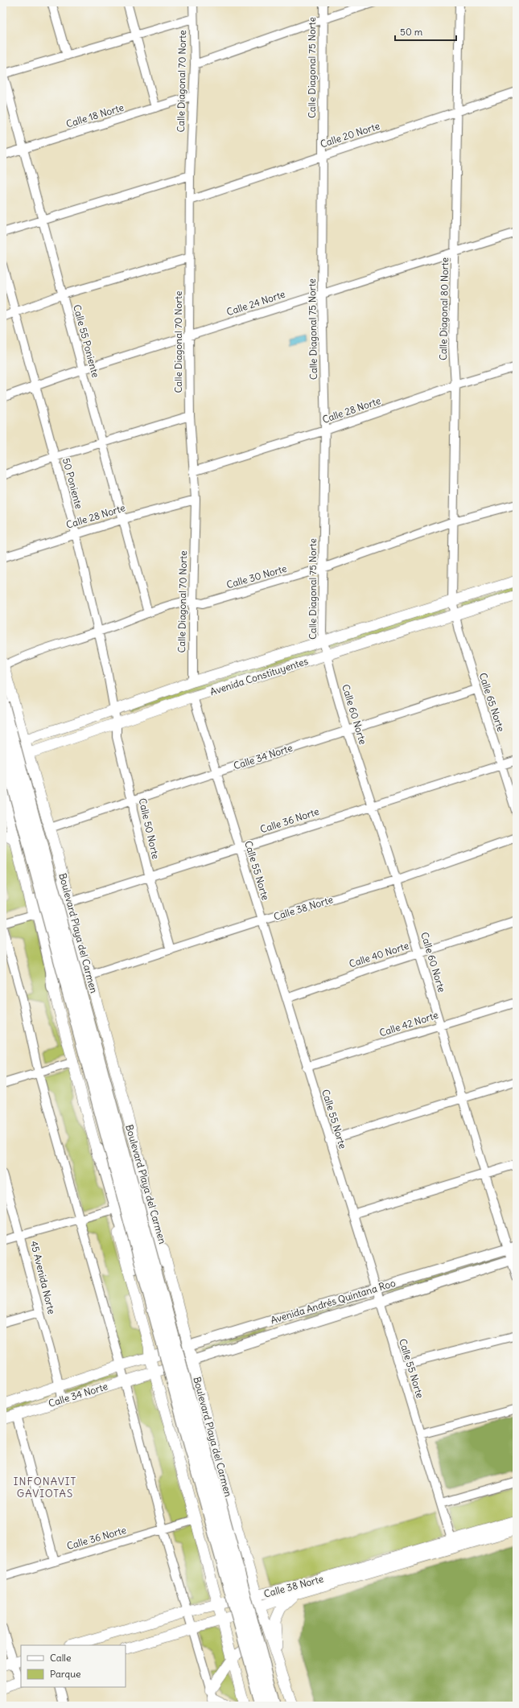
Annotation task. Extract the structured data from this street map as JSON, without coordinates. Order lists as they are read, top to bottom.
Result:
{
  "streets": {
    "main road": [
      "Avenida Constituyentes",
      "Calle 34 Norte",
      "Calle 38 Norte",
      "Boulevard Playa del Carmen",
      "Avenida Andrés Quintana Roo"
    ],
    "street": [
      "Calle Diagonal 75 Norte",
      "Calle Diagonal 70 Norte",
      "Calle 18 Norte",
      "Calle 20 Norte",
      "Calle 24 Norte",
      "Calle Diagonal 80 Norte",
      "Calle 55 Poniente",
      "Calle 28 Norte",
      "50 Poniente",
      "Calle 30 Norte",
      "Calle 65 Norte",
      "Calle 60 Norte",
      "Calle 36 Norte",
      "Calle 50 Norte",
      "Calle 55 Norte",
      "Calle 40 Norte",
      "Calle 42 Norte",
      "45 Avenida Norte"
    ]
  },
  "crossings": [
    ["Calle Diagonal 75 Norte", "Calle 20 Norte"],
    ["Calle Diagonal 75 Norte", "Calle 24 Norte"],
    ["Calle Diagonal 75 Norte", "Calle 28 Norte"],
    ["Calle Diagonal 75 Norte", "Calle 30 Norte"],
    ["Calle Diagonal 75 Norte", "Avenida Constituyentes"],
    ["Calle Diagonal 75 Norte", "Calle 60 Norte"],
    ["Calle Diagonal 70 Norte", "Calle 18 Norte"],
    ["Calle Diagonal 70 Norte", "Calle 20 Norte"],
    ["Calle Diagonal 70 Norte", "Calle 24 Norte"],
    ["Calle Diagonal 70 Norte", "Calle 28 Norte"],
    ["Calle Diagonal 70 Norte", "Calle 30 Norte"],
    ["Calle Diagonal 70 Norte", "Avenida Constituyentes"],
    ["Calle 18 Norte", "Calle 55 Poniente"],
    ["Calle 20 Norte", "Calle Diagonal 80 Norte"],
    ["Calle 24 Norte", "Calle Diagonal 80 Norte"],
    ["Calle 24 Norte", "Calle 55 Poniente"],
    ["Calle 24 Norte", "50 Poniente"],
    ["Calle Diagonal 80 Norte", "Calle 28 Norte"],
    ["Calle Diagonal 80 Norte", "Calle 30 Norte"],
    ["Calle Diagonal 80 Norte", "Avenida Constituyentes"],
    ["Calle Diagonal 80 Norte", "Calle 65 Norte"],
    ["Calle 55 Poniente", "Calle 28 Norte"],
    ["Calle 55 Poniente", "Calle 30 Norte"],
    ["Calle 28 Norte", "50 Poniente"],
    ["50 Poniente", "Calle 30 Norte"],
    ["50 Poniente", "Avenida Constituyentes"],
    ["50 Poniente", "Calle 50 Norte"],
    ["Calle 30 Norte", "Boulevard Playa del Carmen"],
    ["Avenida Constituyentes", "Calle 65 Norte"],
    ["Avenida Constituyentes", "Calle 60 Norte"],
    ["Avenida Constituyentes", "Calle 50 Norte"],
    ["Avenida Constituyentes", "Calle 55 Norte"],
    ["Avenida Constituyentes", "Boulevard Playa del Carmen"],
    ["Calle 65 Norte", "Calle 34 Norte"],
    ["Calle 65 Norte", "Calle 36 Norte"],
    ["Calle 60 Norte", "Calle 34 Norte"],
    ["Calle 60 Norte", "Calle 36 Norte"],
    ["Calle 60 Norte", "Calle 38 Norte"],
    ["Calle 60 Norte", "Calle 40 Norte"],
    ["Calle 60 Norte", "Calle 42 Norte"],
    ["Calle 60 Norte", "Avenida Andrés Quintana Roo"],
    ["Calle 34 Norte", "Calle 50 Norte"],
    ["Calle 34 Norte", "Calle 55 Norte"],
    ["Calle 34 Norte", "Boulevard Playa del Carmen"],
    ["Calle 34 Norte", "45 Avenida Norte"],
    ["Calle 34 Norte", "Avenida Andrés Quintana Roo"],
    ["Calle 36 Norte", "Calle 50 Norte"],
    ["Calle 36 Norte", "Calle 55 Norte"],
    ["Calle 36 Norte", "Boulevard Playa del Carmen"],
    ["Calle 50 Norte", "Calle 38 Norte"],
    ["Calle 55 Norte", "Calle 38 Norte"],
    ["Calle 55 Norte", "Calle 40 Norte"],
    ["Calle 55 Norte", "Calle 42 Norte"],
    ["Calle 55 Norte", "Avenida Andrés Quintana Roo"],
    ["Calle 38 Norte", "Boulevard Playa del Carmen"],
    ["Boulevard Playa del Carmen", "Avenida Andrés Quintana Roo"]
  ],
  "districts": ["INFONAVIT GAVIOTAS"],
  "legend": ["Calle", "Parque"],
  "scale_bar": "50 m"
}
